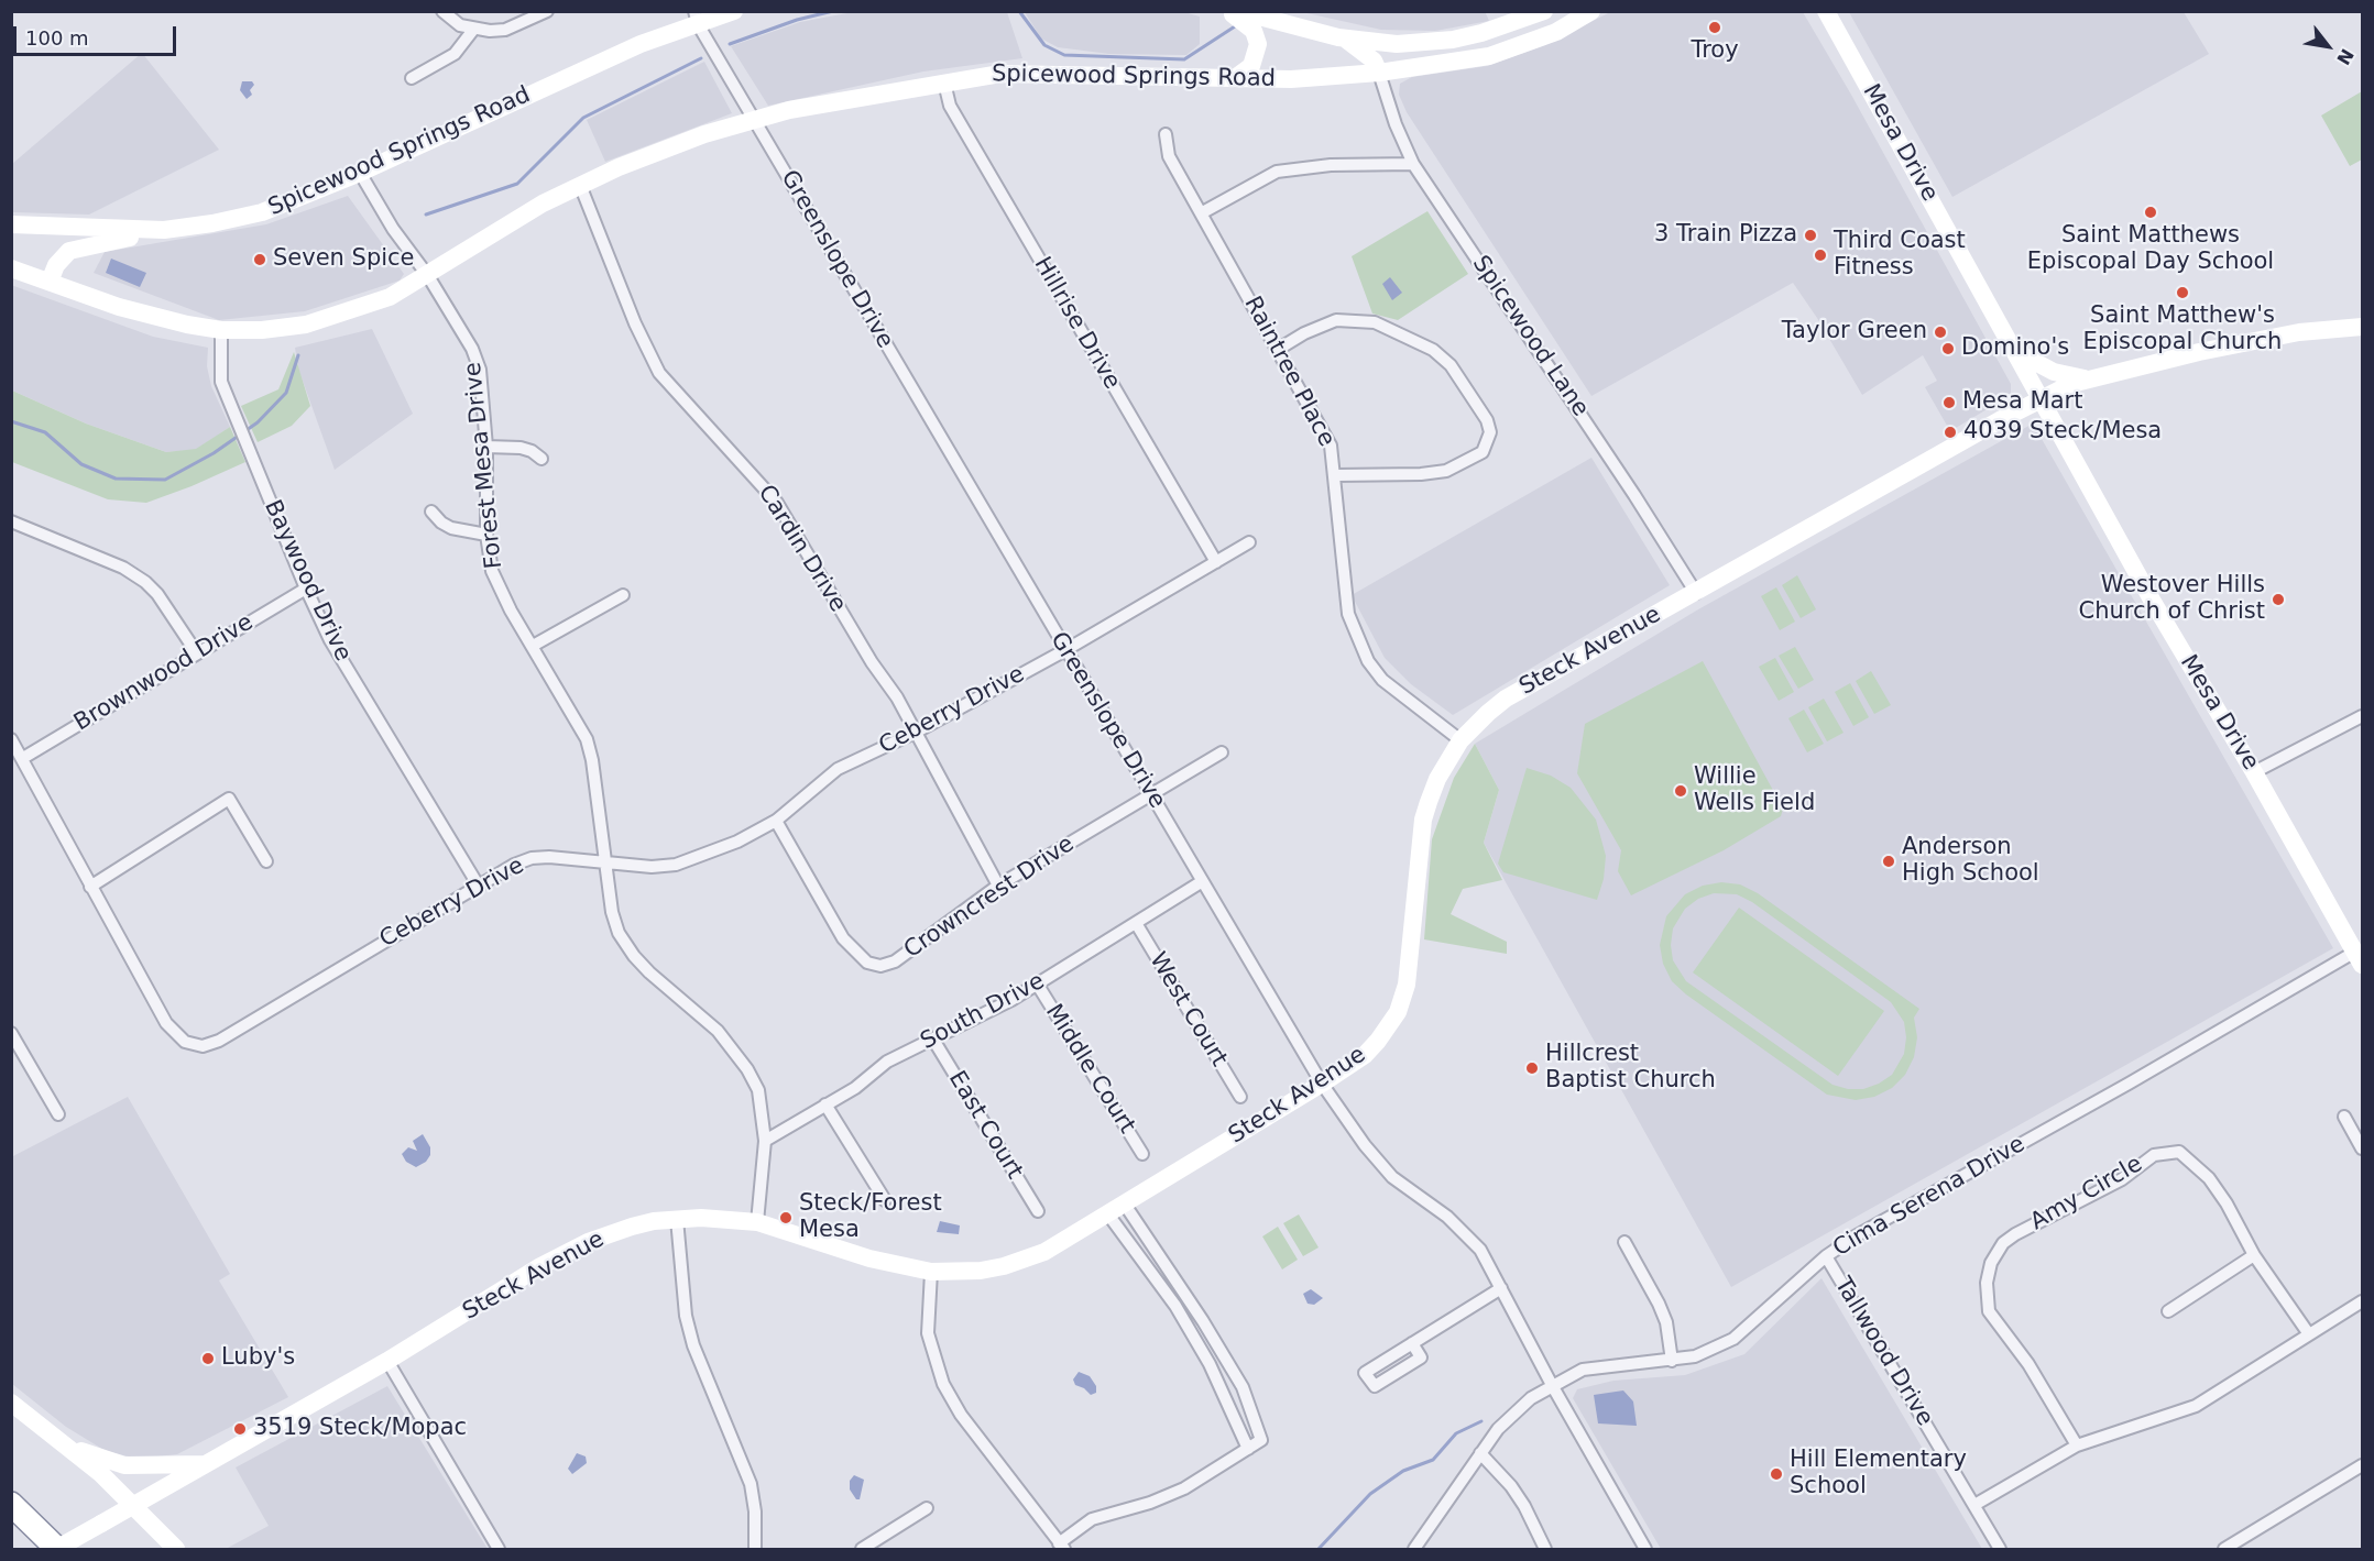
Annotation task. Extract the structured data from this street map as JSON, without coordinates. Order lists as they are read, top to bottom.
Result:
{
  "streets": {
    "street": [
      "Spicewood Springs Road",
      "Mesa Drive",
      "Greenslope Drive",
      "Hillrise Drive",
      "Spicewood Lane",
      "Raintree Place",
      "Forest Mesa Drive",
      "Cardin Drive",
      "Baywood Drive",
      "Steck Avenue",
      "Brownwood Drive",
      "Ceberry Drive",
      "Crowncrest Drive",
      "West Court",
      "South Drive",
      "Middle Court",
      "East Court",
      "Amy Circle",
      "Cima Serena Drive",
      "Tallwood Drive"
    ]
  },
  "crossings": [
    ["Spicewood Springs Road", "Greenslope Drive"],
    ["Spicewood Springs Road", "Hillrise Drive"],
    ["Spicewood Springs Road", "Spicewood Lane"],
    ["Spicewood Springs Road", "Forest Mesa Drive"],
    ["Spicewood Springs Road", "Cardin Drive"],
    ["Spicewood Springs Road", "Baywood Drive"],
    ["Mesa Drive", "Steck Avenue"],
    ["Mesa Drive", "Cima Serena Drive"],
    ["Greenslope Drive", "Steck Avenue"],
    ["Greenslope Drive", "Ceberry Drive"],
    ["Greenslope Drive", "Crowncrest Drive"],
    ["Greenslope Drive", "South Drive"],
    ["Greenslope Drive", "Cima Serena Drive"],
    ["Hillrise Drive", "Ceberry Drive"],
    ["Spicewood Lane", "Steck Avenue"],
    ["Raintree Place", "Steck Avenue"],
    ["Forest Mesa Drive", "Steck Avenue"],
    ["Forest Mesa Drive", "Ceberry Drive"],
    ["Forest Mesa Drive", "South Drive"],
    ["Cardin Drive", "Ceberry Drive"],
    ["Cardin Drive", "Crowncrest Drive"],
    ["Baywood Drive", "Brownwood Drive"],
    ["Baywood Drive", "Ceberry Drive"],
    ["Brownwood Drive", "Ceberry Drive"],
    ["Ceberry Drive", "Crowncrest Drive"],
    ["West Court", "South Drive"],
    ["South Drive", "Middle Court"],
    ["South Drive", "East Court"],
    ["Cima Serena Drive", "Tallwood Drive"]
  ],
  "places": [
    "Troy",
    "Saint Matthews Episcopal Day School",
    "3 Train Pizza",
    "Third Coast Fitness",
    "Seven Spice",
    "Saint Matthew's Episcopal Church",
    "Taylor Green",
    "Domino's",
    "Mesa Mart",
    "4039 Steck/Mesa",
    "Westover Hills Church of Christ",
    "Willie Wells Field",
    "Anderson High School",
    "Hillcrest Baptist Church",
    "Steck/Forest Mesa",
    "Luby's",
    "3519 Steck/Mopac",
    "Hill Elementary School"
  ],
  "scale_bar": "100 m",
  "north": "bottom right"
}
